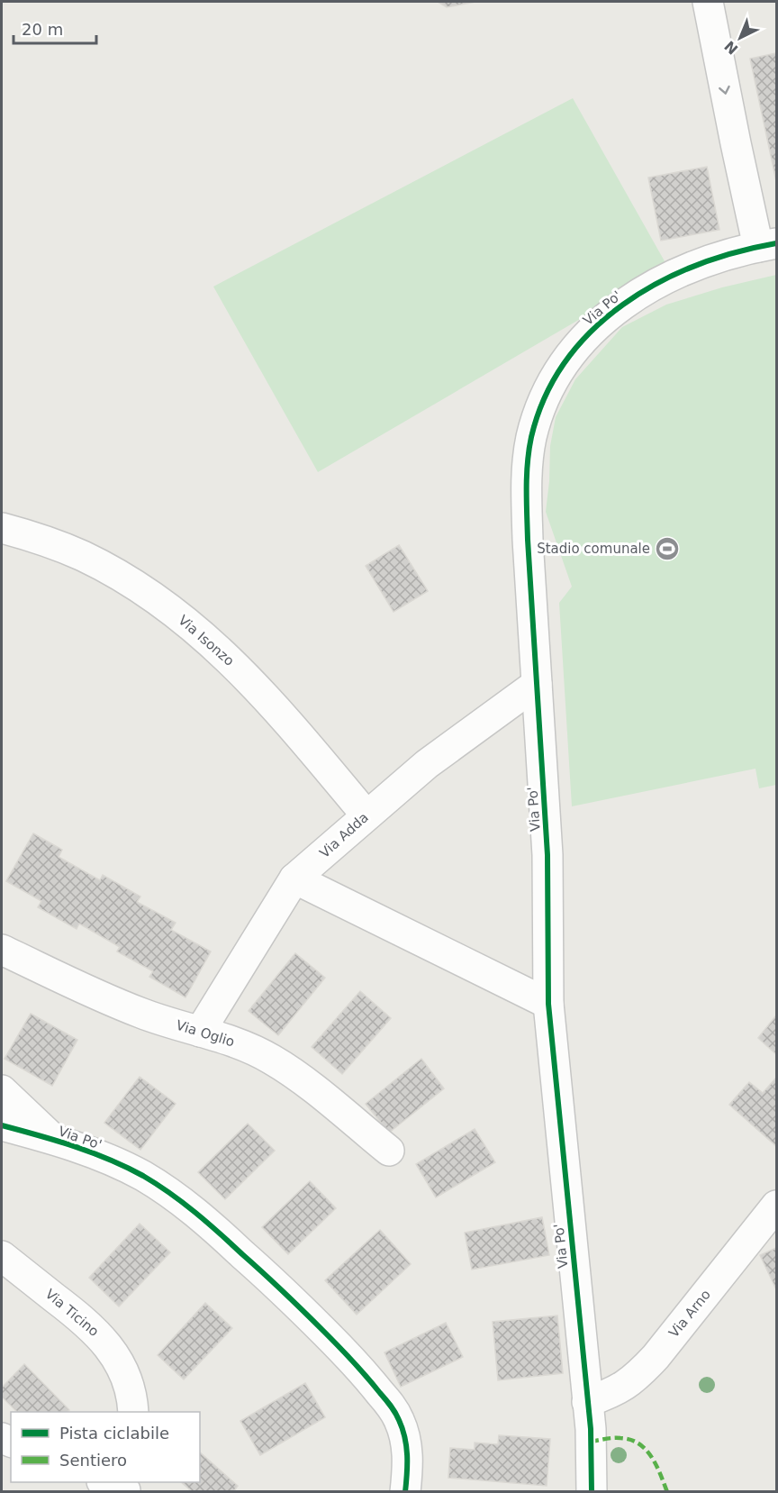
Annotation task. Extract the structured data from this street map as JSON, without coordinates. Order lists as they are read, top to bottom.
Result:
{
  "streets": {
    "street": [
      "Via Po'",
      "Via Isonzo",
      "Via Adda",
      "Via Oglio",
      "Via Ticino",
      "Via Arno"
    ]
  },
  "crossings": [
    ["Via Po'", "Via Adda"],
    ["Via Po'", "Via Arno"],
    ["Via Isonzo", "Via Adda"],
    ["Via Adda", "Via Oglio"]
  ],
  "places": {
    "sports": ["Stadio comunale"]
  },
  "legend": ["Pista ciclabile", "Sentiero"],
  "scale_bar": "20 m",
  "north": "bottom left"
}
